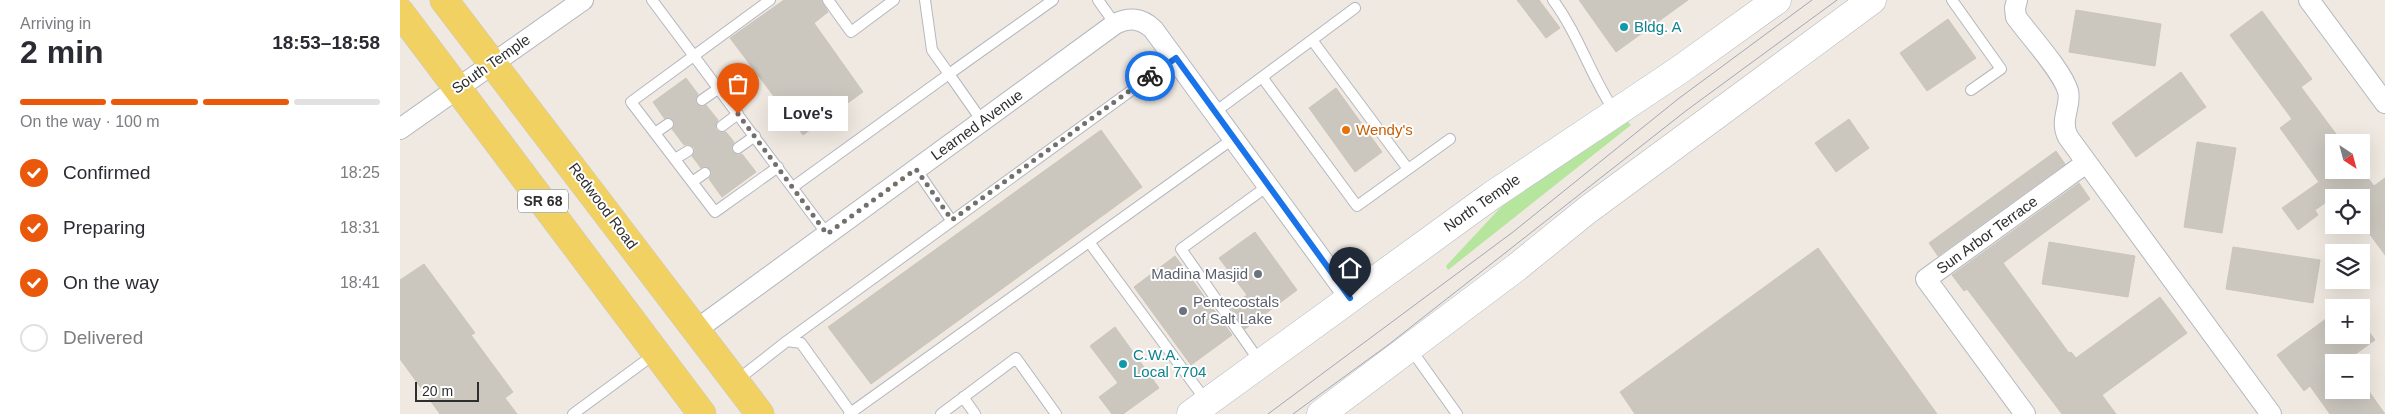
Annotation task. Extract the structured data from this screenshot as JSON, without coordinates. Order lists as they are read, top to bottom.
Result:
{
  "streets": {
    "main road": ["SR 68", "North Temple", "Redwood Road"],
    "street": ["South Temple", "Learned Avenue", "Sun Arbor Terrace"]
  },
  "crossings": [
    ["South Temple", "SR 68"],
    ["South Temple", "Redwood Road"],
    ["Learned Avenue", "Redwood Road"]
  ],
  "places": [
    "Bldg. A",
    "Love's",
    "Wendy's",
    "Madina Masjid",
    "Pentecostals of Salt Lake",
    "C.W.A. Local 7704"
  ],
  "scale_bar": "20 m",
  "north": "bottom right",
  "page": {
    "heading": ["2 min", "Arriving in", "18:53–18:58"],
    "bar": "On the way · 100 m",
    "bubble": "Love's",
    "map_buttons": ["+", "−"],
    "list": [
      ["Confirmed", "18:25"],
      ["Preparing", "18:31"],
      ["On the way", "18:41"],
      "Delivered"
    ],
    "scale": "20 m"
  }
}
